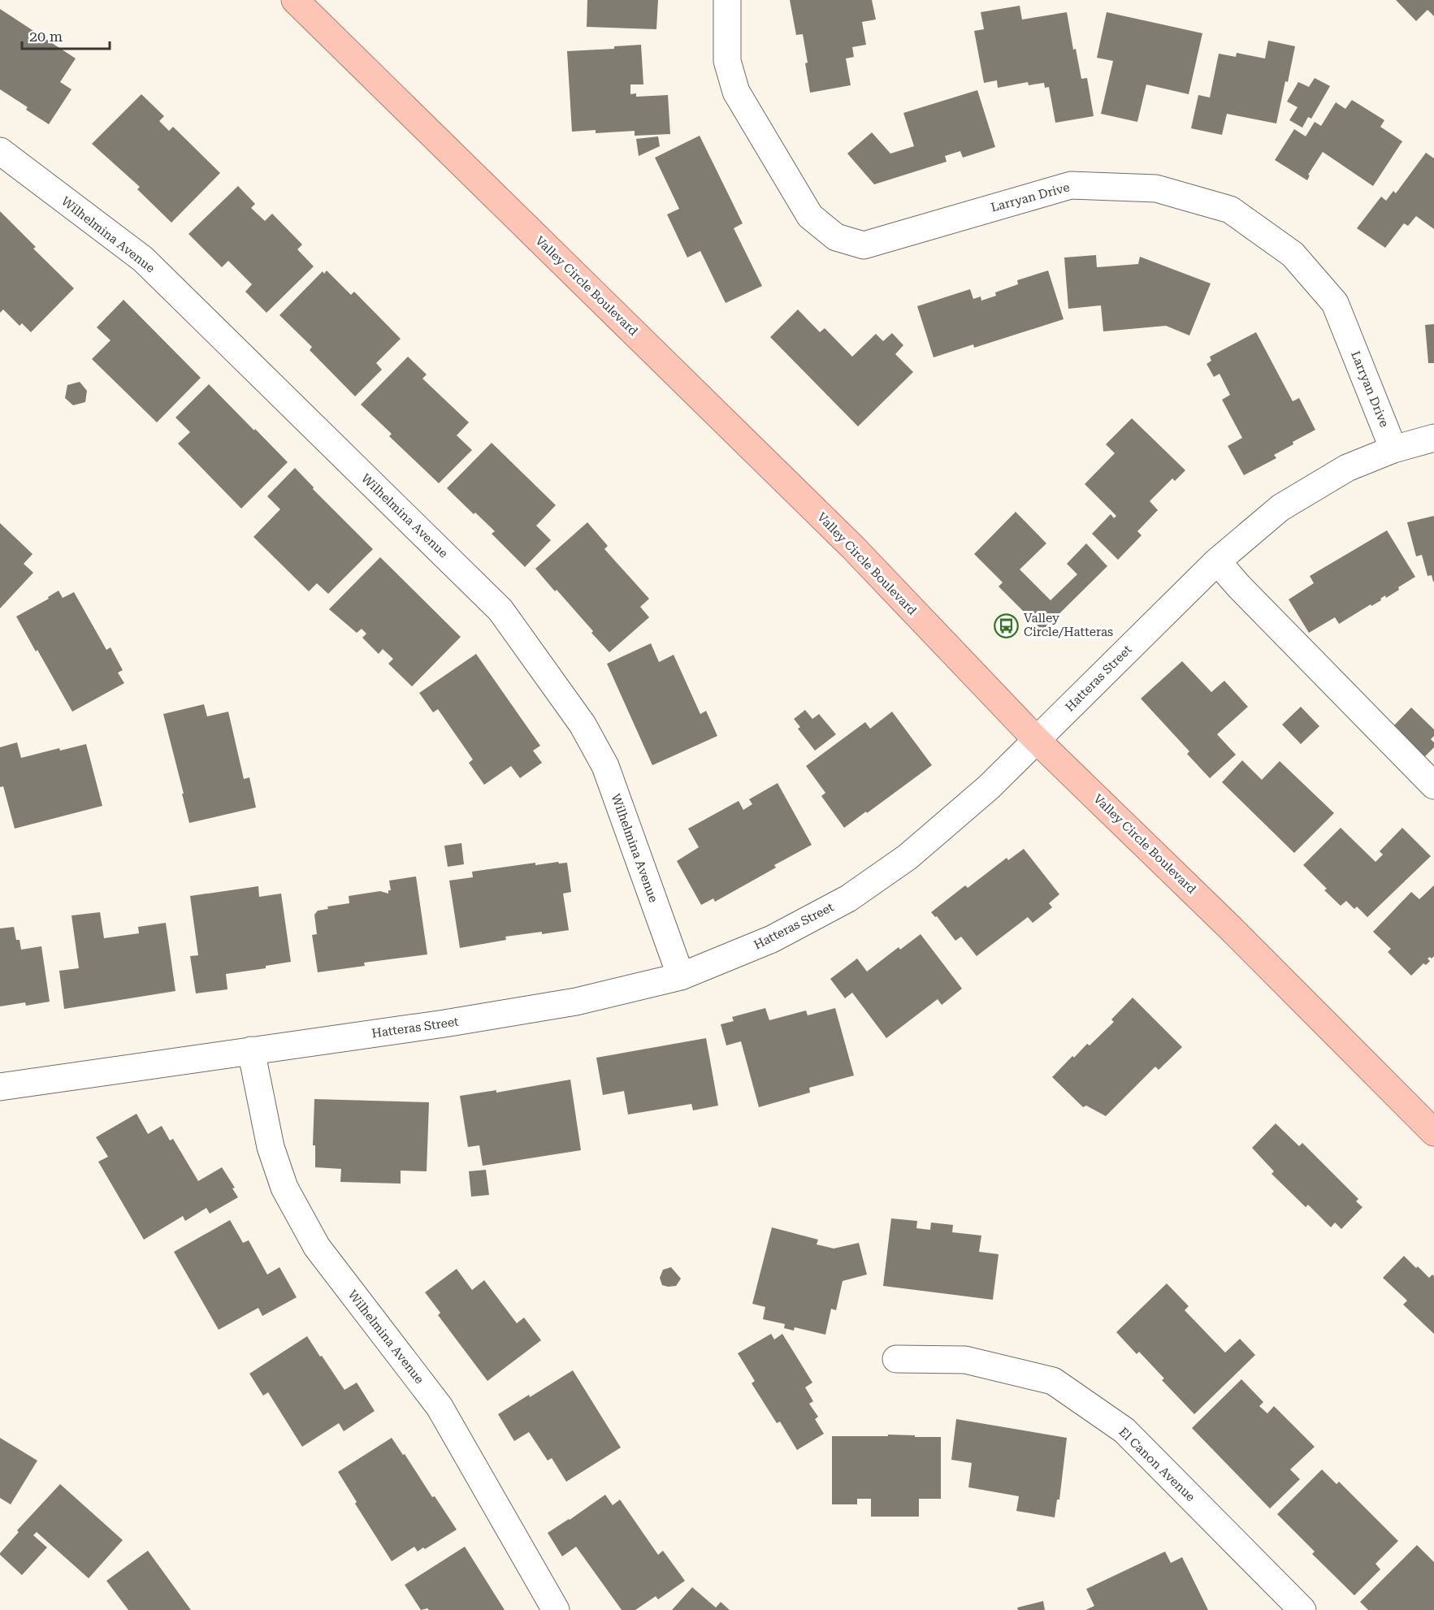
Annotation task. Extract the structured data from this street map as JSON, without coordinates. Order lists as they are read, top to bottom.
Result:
{
  "streets": {
    "main road": ["Valley Circle Boulevard"],
    "street": [
      "Larryan Drive",
      "Wilhelmina Avenue",
      "Hatteras Street",
      "El Canon Avenue"
    ]
  },
  "crossings": [
    ["Larryan Drive", "Hatteras Street"],
    ["Wilhelmina Avenue", "Hatteras Street"],
    ["Valley Circle Boulevard", "Hatteras Street"]
  ],
  "places": {
    "bus stop": ["Valley Circle/Hatteras"]
  },
  "scale_bar": "20 m"
}
